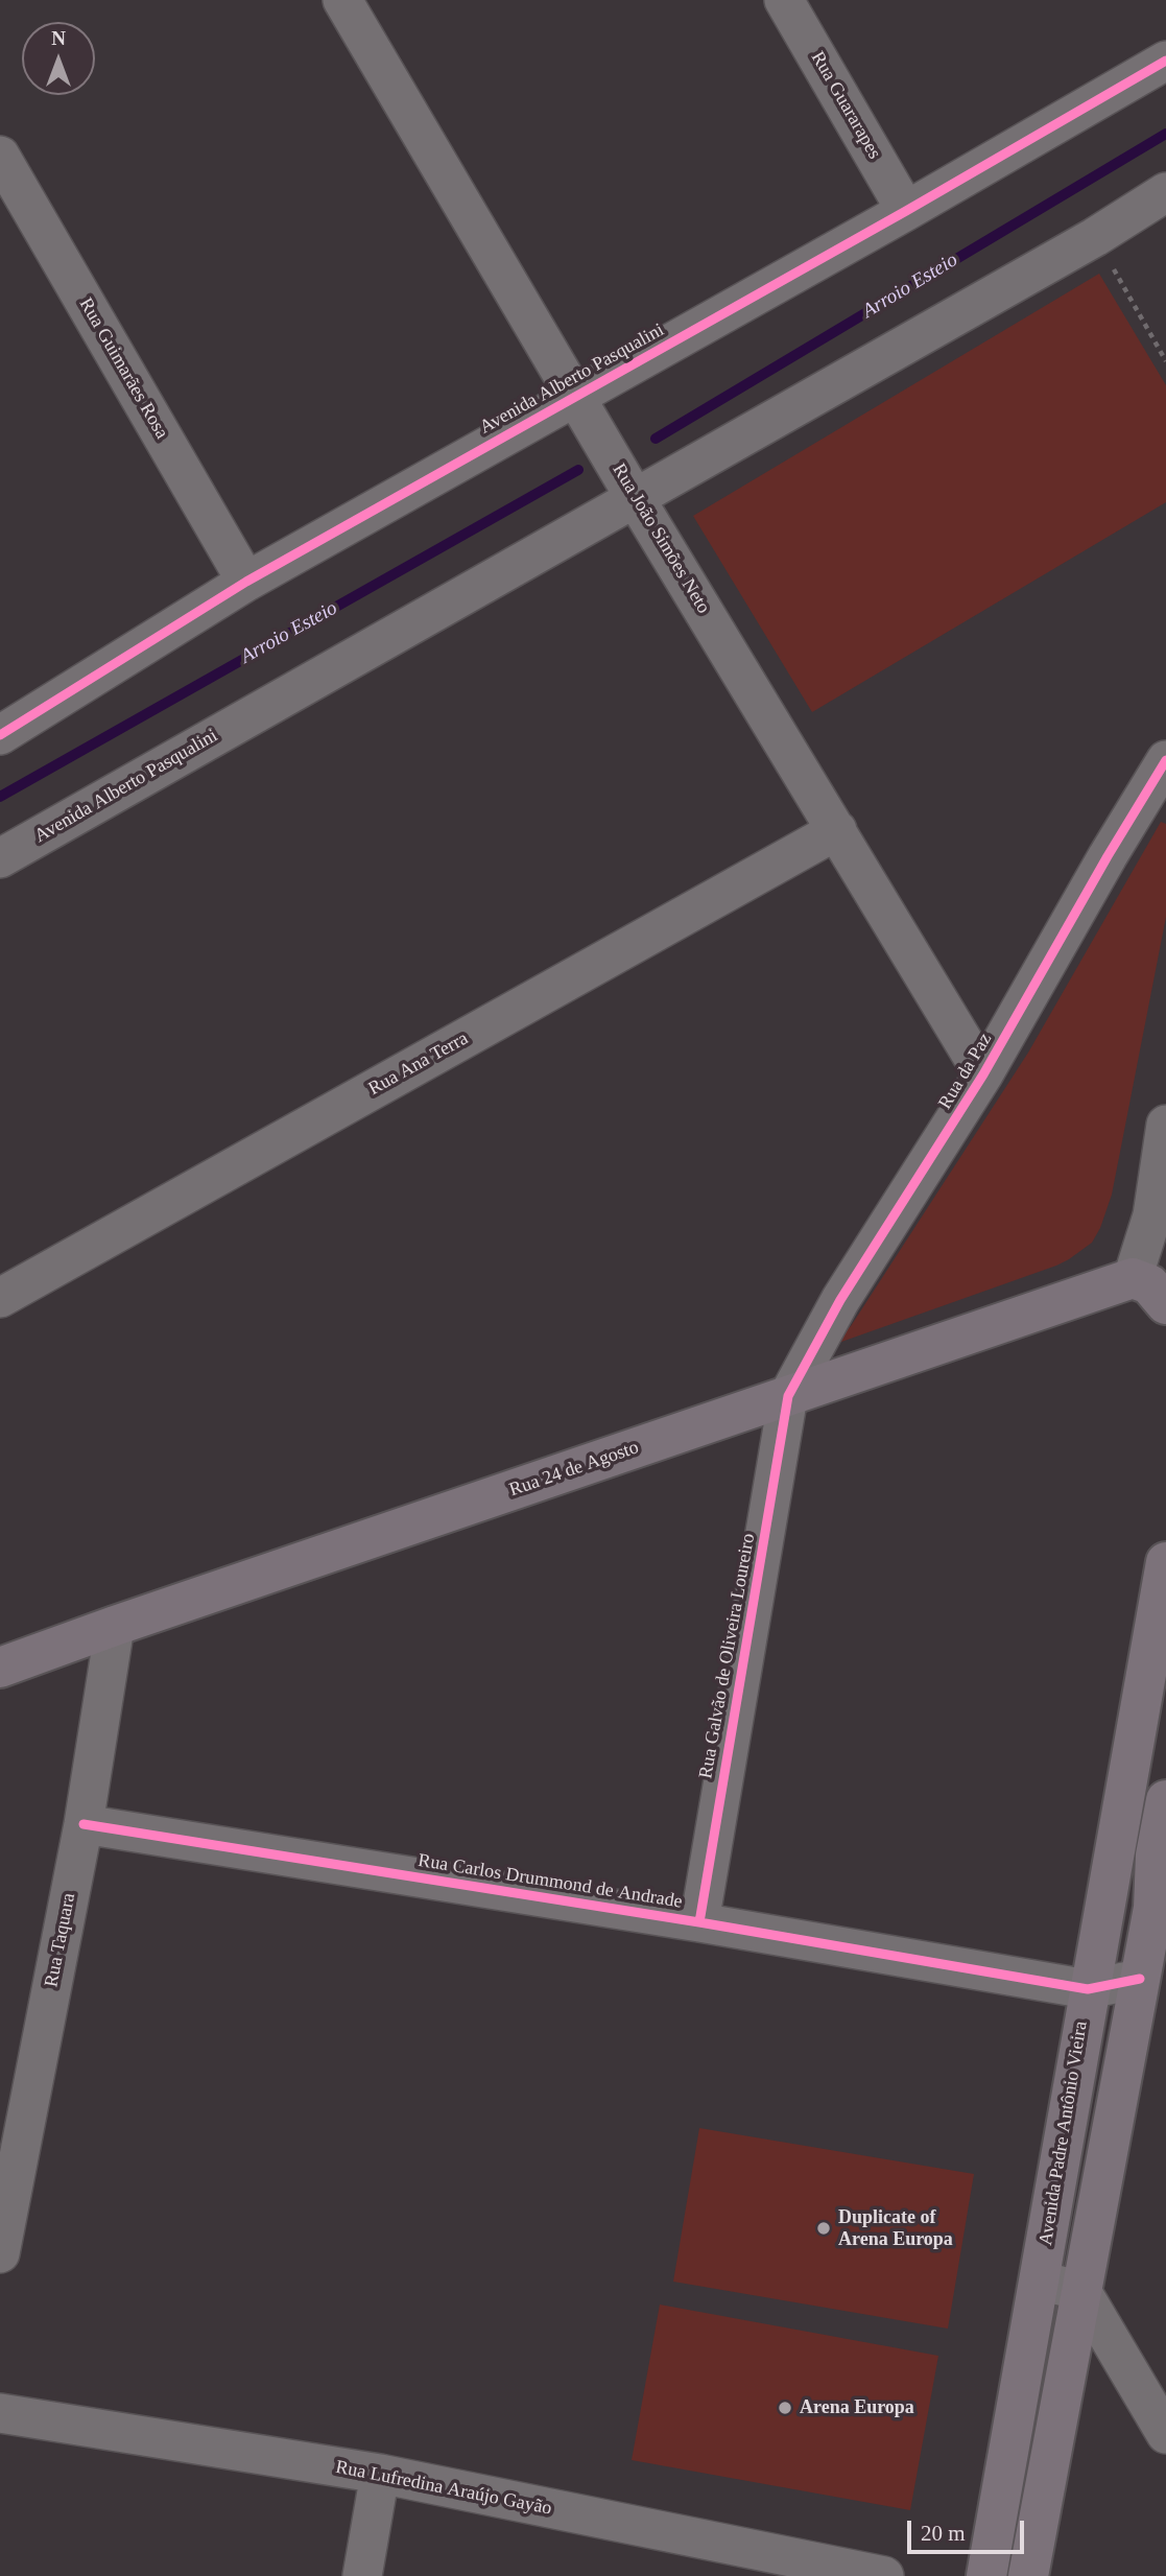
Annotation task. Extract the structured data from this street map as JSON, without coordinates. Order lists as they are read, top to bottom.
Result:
{
  "streets": {
    "main road": ["Rua 24 de Agosto", "Avenida Padre Antônio Vieira"],
    "street": [
      "Rua Guararapes",
      "Rua Guimarães Rosa",
      "Avenida Alberto Pasqualini",
      "Rua João Simões Neto",
      "Rua Ana Terra",
      "Rua da Paz",
      "Rua Galvão de Oliveira Loureiro",
      "Rua Carlos Drummond de Andrade",
      "Rua Taquara",
      "Rua Lufredina Araújo Gayão"
    ]
  },
  "crossings": [
    ["Rua Guararapes", "Avenida Alberto Pasqualini"],
    ["Rua Guimarães Rosa", "Avenida Alberto Pasqualini"],
    ["Avenida Alberto Pasqualini", "Rua João Simões Neto"],
    ["Rua João Simões Neto", "Rua Ana Terra"],
    ["Rua João Simões Neto", "Rua da Paz"],
    ["Rua da Paz", "Rua 24 de Agosto"],
    ["Rua da Paz", "Rua Galvão de Oliveira Loureiro"],
    ["Rua 24 de Agosto", "Rua Galvão de Oliveira Loureiro"],
    ["Rua 24 de Agosto", "Rua Taquara"],
    ["Rua Galvão de Oliveira Loureiro", "Rua Carlos Drummond de Andrade"],
    ["Rua Carlos Drummond de Andrade", "Rua Taquara"],
    ["Rua Carlos Drummond de Andrade", "Avenida Padre Antônio Vieira"]
  ],
  "water": ["Arroio Esteio"],
  "places": ["Duplicate of Arena Europa", "Arena Europa"],
  "scale_bar": "20 m",
  "north": "top"
}
